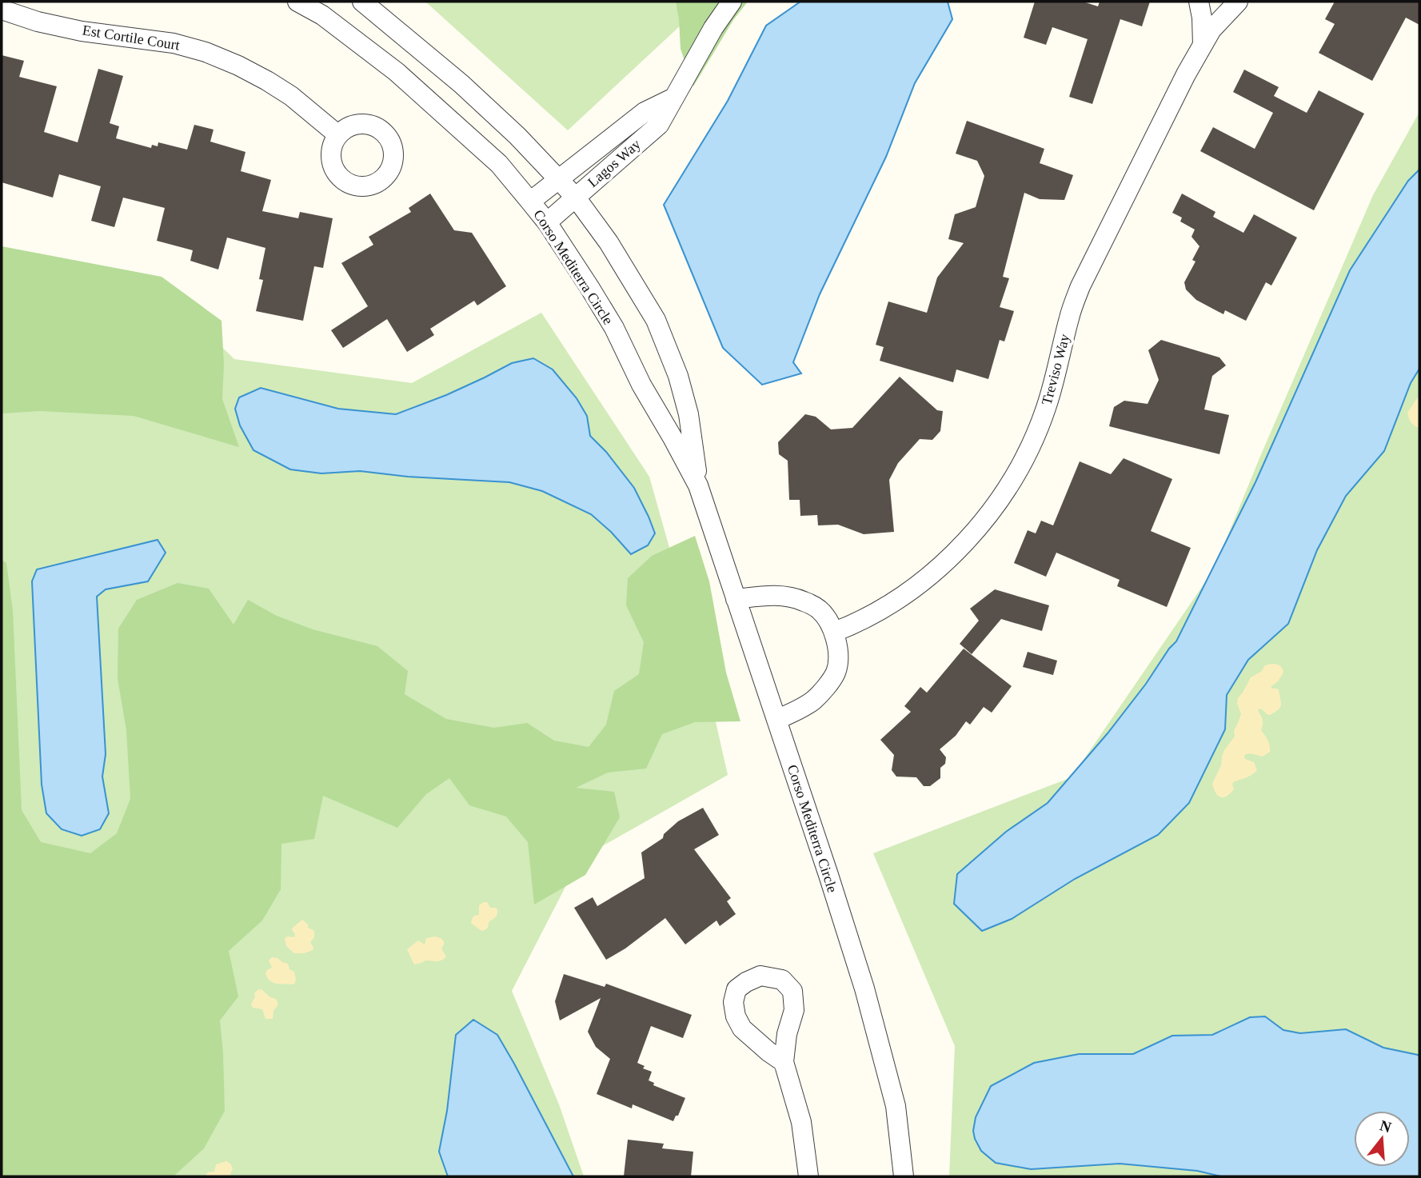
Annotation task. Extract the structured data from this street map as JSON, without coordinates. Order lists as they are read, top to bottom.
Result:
{
  "streets": {
    "street": [
      "Est Cortile Court",
      "Lagos Way",
      "Corso Mediterra Circle",
      "Treviso Way"
    ]
  },
  "crossings": [
    ["Lagos Way", "Corso Mediterra Circle"]
  ],
  "north": "top"
}
